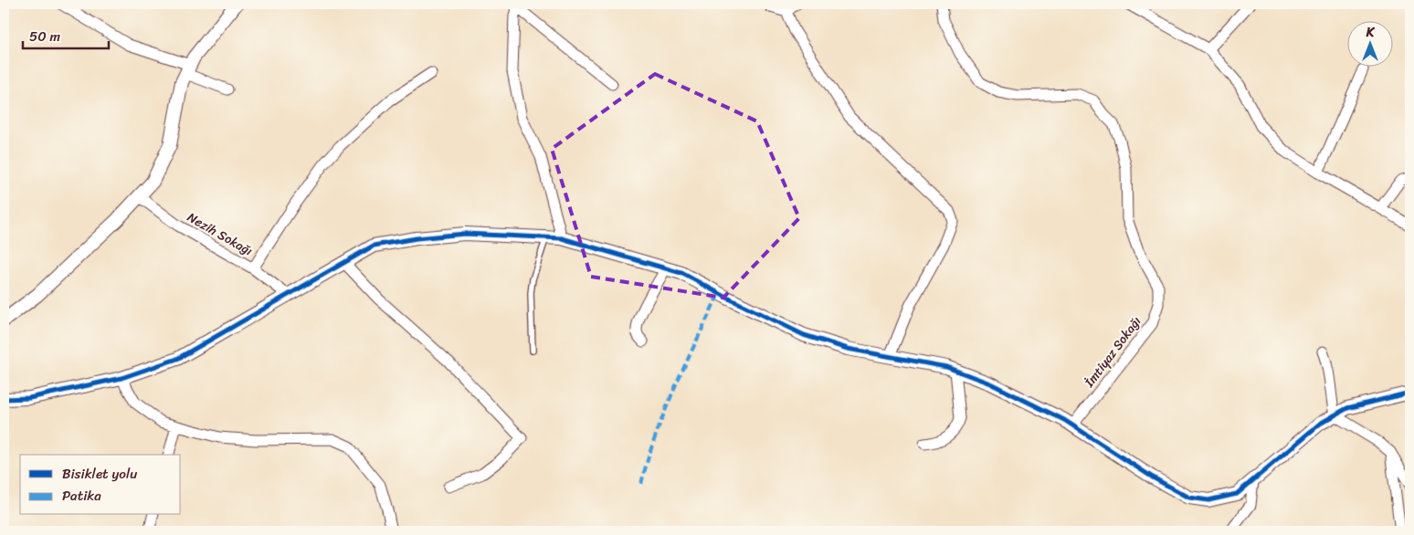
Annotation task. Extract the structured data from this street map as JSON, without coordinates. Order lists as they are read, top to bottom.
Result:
{
  "streets": {
    "street": ["Nezih Sokağı", "İmtiyaz Sokağı"]
  },
  "legend": ["Bisiklet yolu", "Patika"],
  "scale_bar": "50 m",
  "north": "top"
}
